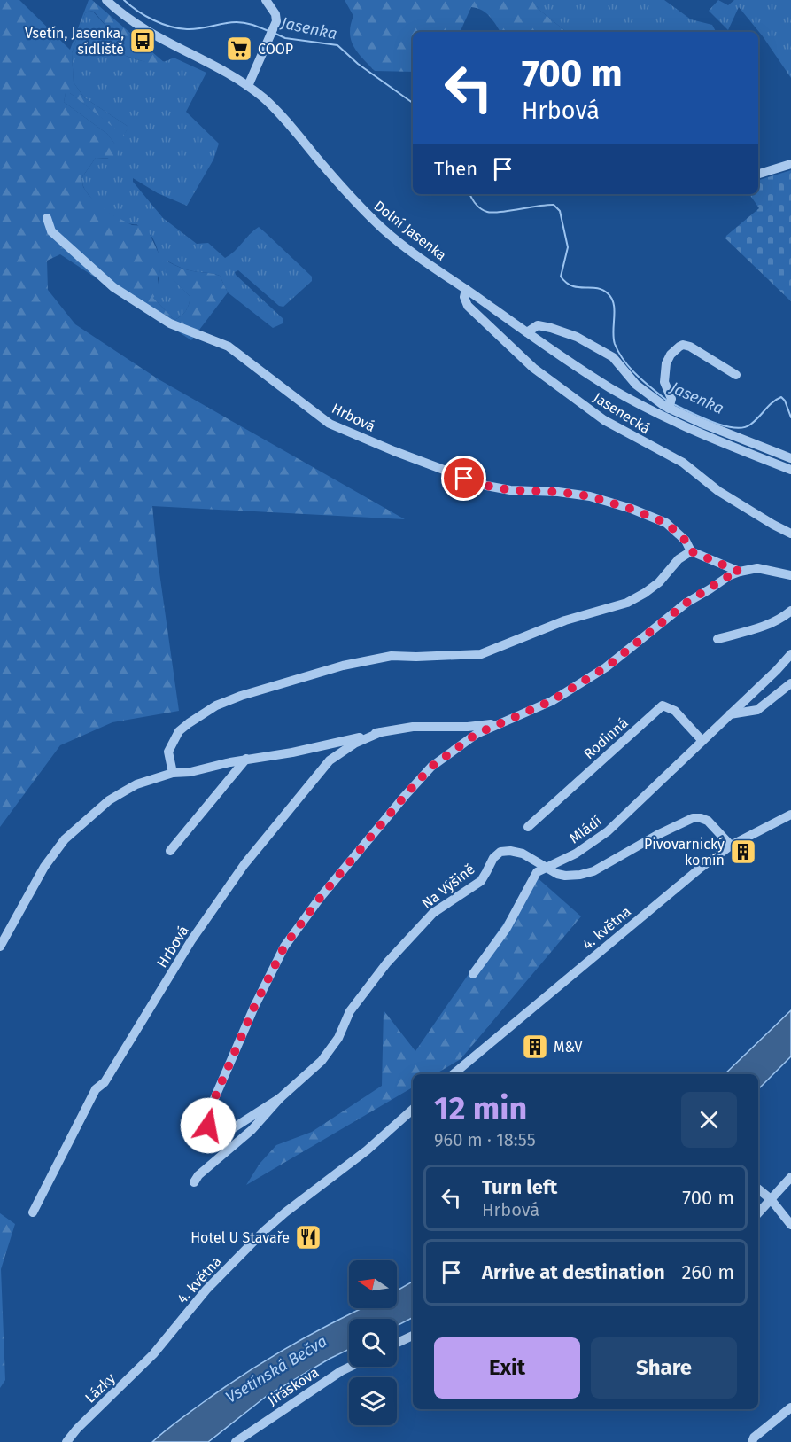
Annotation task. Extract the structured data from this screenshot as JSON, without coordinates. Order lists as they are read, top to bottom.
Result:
{
  "streets": {
    "street": [
      "Dolní Jasenka",
      "Jasenecká",
      "Hrbová",
      "Rodinná",
      "Mládí",
      "Na Výšině",
      "4. května",
      "Jiráskova",
      "Lázky"
    ]
  },
  "crossings": [
    ["Dolní Jasenka", "Jasenecká"],
    ["Rodinná", "Mládí"],
    ["Mládí", "Na Výšině"],
    ["Na Výšině", "4. května"],
    ["4. května", "Lázky"]
  ],
  "water": ["Jasenka", "Vsetínská Bečva"],
  "places": {
    "bus stop": ["Vsetín, Jasenka, sídliště"],
    "supermarket": ["COOP"],
    "building": ["Pivovarnický komín", "M&V"],
    "restaurant": ["Hotel U Stavaře"]
  },
  "north": "left",
  "page": {
    "turn": ["700 m", "Hrbová"],
    "then": "Then",
    "heading": ["12 min", "960 m · 18:55"],
    "list": [
      {
        "name": "Turn left",
        "note": "Hrbová",
        "value": "700 m"
      },
      {
        "name": "Arrive at destination",
        "value": "260 m"
      }
    ],
    "buttons": ["Exit", "Share"]
  }
}
